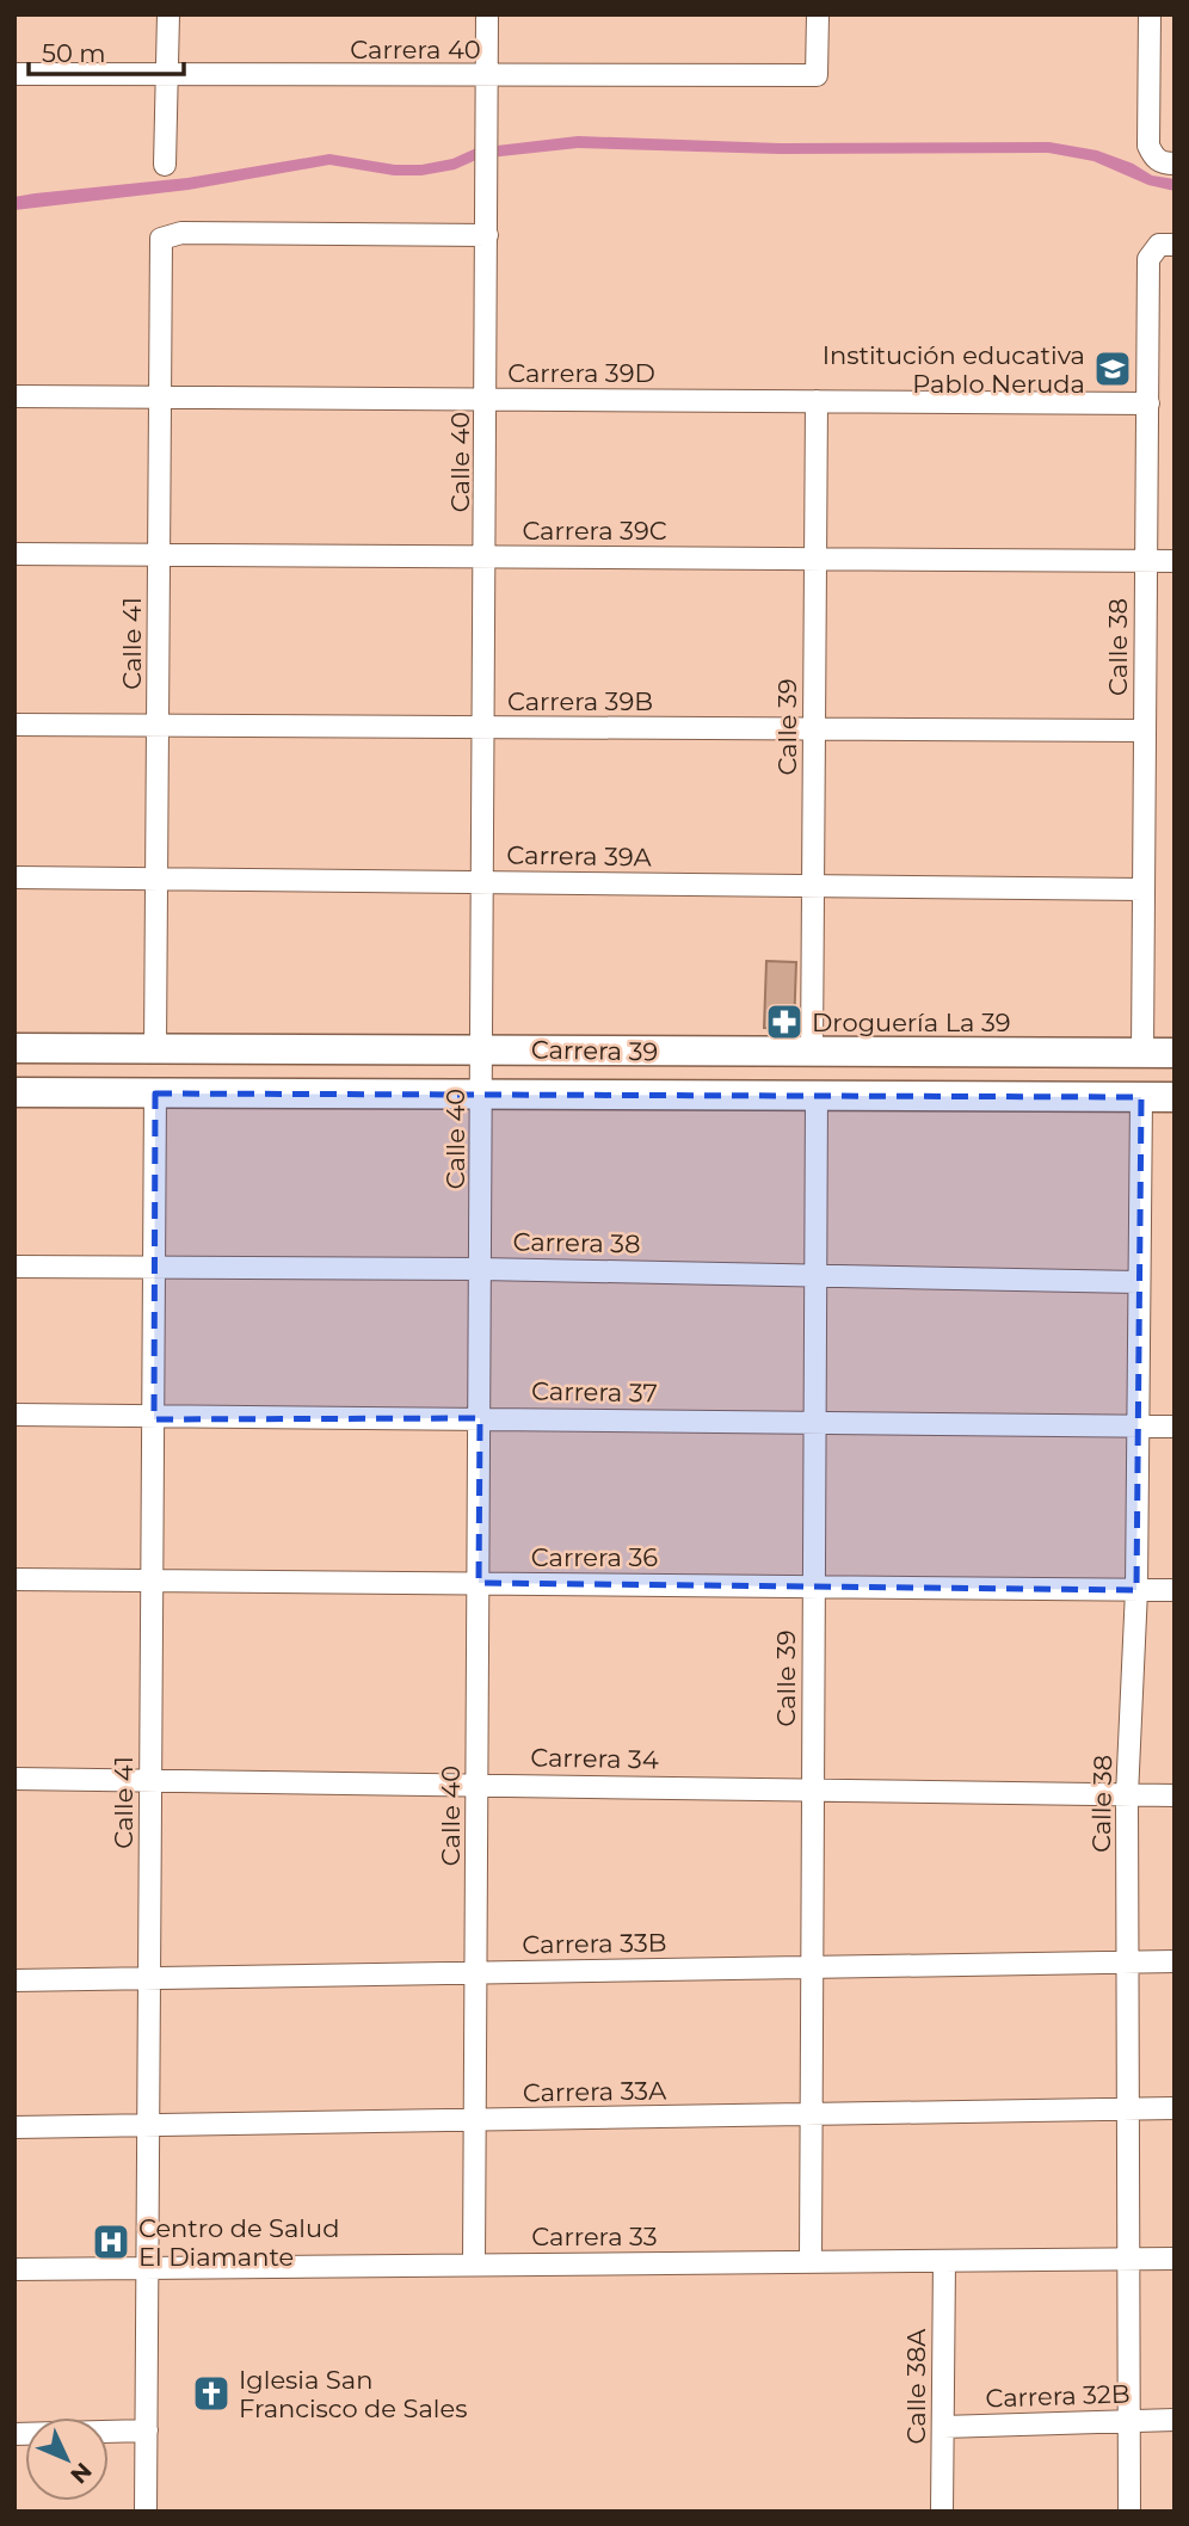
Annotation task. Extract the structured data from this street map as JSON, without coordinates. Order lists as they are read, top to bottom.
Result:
{
  "streets": {
    "main road": ["Carrera 39"],
    "street": [
      "Carrera 40",
      "Carrera 39D",
      "Calle 40",
      "Carrera 39C",
      "Calle 41",
      "Calle 38",
      "Carrera 39B",
      "Calle 39",
      "Carrera 39A",
      "Carrera 38",
      "Carrera 37",
      "Carrera 36",
      "Carrera 34",
      "Carrera 33B",
      "Carrera 33A",
      "Carrera 33",
      "Calle 38A",
      "Carrera 32B"
    ]
  },
  "crossings": [
    ["Carrera 40", "Calle 40"],
    ["Carrera 39D", "Calle 40"],
    ["Carrera 39D", "Calle 41"],
    ["Carrera 39D", "Calle 38"],
    ["Carrera 39D", "Calle 39"],
    ["Calle 40", "Carrera 39C"],
    ["Calle 40", "Calle 41"],
    ["Calle 40", "Carrera 39B"],
    ["Calle 40", "Carrera 39A"],
    ["Calle 40", "Carrera 39"],
    ["Calle 40", "Carrera 38"],
    ["Calle 40", "Carrera 37"],
    ["Calle 40", "Carrera 36"],
    ["Calle 40", "Carrera 34"],
    ["Calle 40", "Carrera 33B"],
    ["Calle 40", "Carrera 33A"],
    ["Calle 40", "Carrera 33"],
    ["Carrera 39C", "Calle 41"],
    ["Carrera 39C", "Calle 38"],
    ["Carrera 39C", "Calle 39"],
    ["Calle 41", "Carrera 39B"],
    ["Calle 41", "Carrera 39A"],
    ["Calle 41", "Carrera 39"],
    ["Calle 41", "Carrera 38"],
    ["Calle 41", "Carrera 37"],
    ["Calle 41", "Carrera 36"],
    ["Calle 41", "Carrera 34"],
    ["Calle 41", "Carrera 33B"],
    ["Calle 41", "Carrera 33A"],
    ["Calle 41", "Carrera 33"],
    ["Calle 38", "Carrera 39B"],
    ["Calle 38", "Carrera 39A"],
    ["Calle 38", "Carrera 39"],
    ["Calle 38", "Carrera 38"],
    ["Calle 38", "Carrera 37"],
    ["Calle 38", "Carrera 36"],
    ["Calle 38", "Carrera 34"],
    ["Calle 38", "Carrera 33B"],
    ["Calle 38", "Carrera 33A"],
    ["Calle 38", "Carrera 33"],
    ["Calle 38", "Carrera 32B"],
    ["Carrera 39B", "Calle 39"],
    ["Calle 39", "Carrera 39A"],
    ["Calle 39", "Carrera 39"],
    ["Calle 39", "Carrera 38"],
    ["Calle 39", "Carrera 37"],
    ["Calle 39", "Carrera 36"],
    ["Calle 39", "Carrera 34"],
    ["Calle 39", "Carrera 33B"],
    ["Calle 39", "Carrera 33A"],
    ["Calle 39", "Carrera 33"],
    ["Carrera 33", "Calle 38A"],
    ["Calle 38A", "Carrera 32B"]
  ],
  "places": {
    "school or university": ["Institución educativa Pablo Neruda"],
    "pharmacy": ["Droguería La 39"],
    "hospital": ["Centro de Salud El Diamante"],
    "church": ["Iglesia San Francisco de Sales"]
  },
  "scale_bar": "50 m",
  "north": "bottom right"
}
